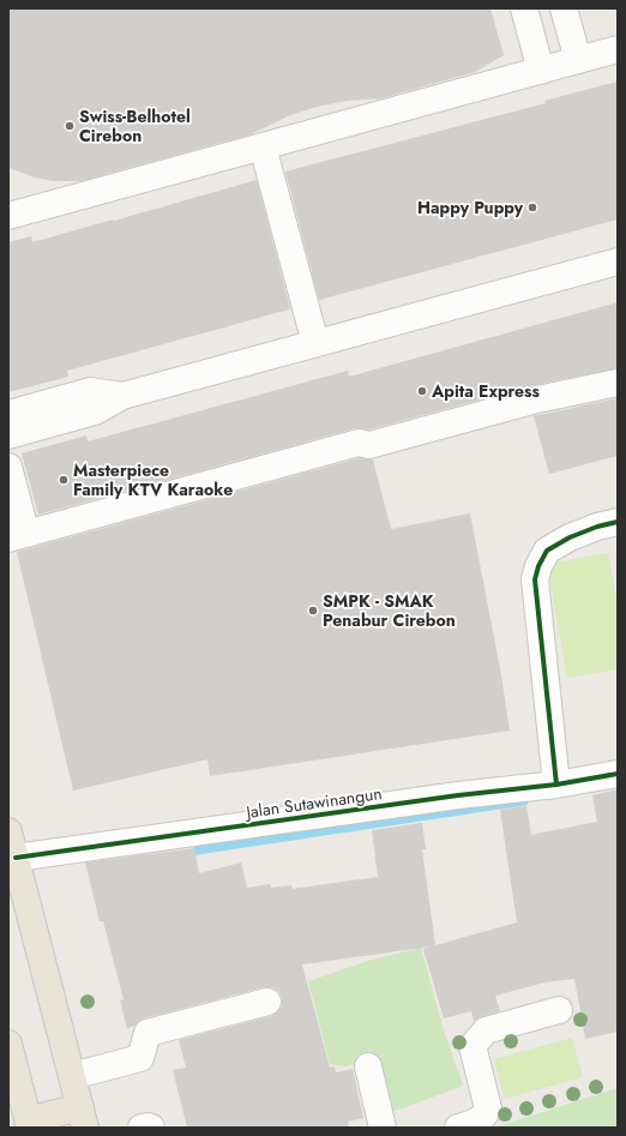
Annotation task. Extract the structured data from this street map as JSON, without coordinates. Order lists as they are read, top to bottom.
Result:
{
  "streets": {
    "street": ["Jalan Sutawinangun"]
  },
  "places": [
    "Swiss-Belhotel Cirebon",
    "Happy Puppy",
    "Apita Express",
    "Masterpiece Family KTV Karaoke",
    "SMPK - SMAK Penabur Cirebon"
  ]
}
